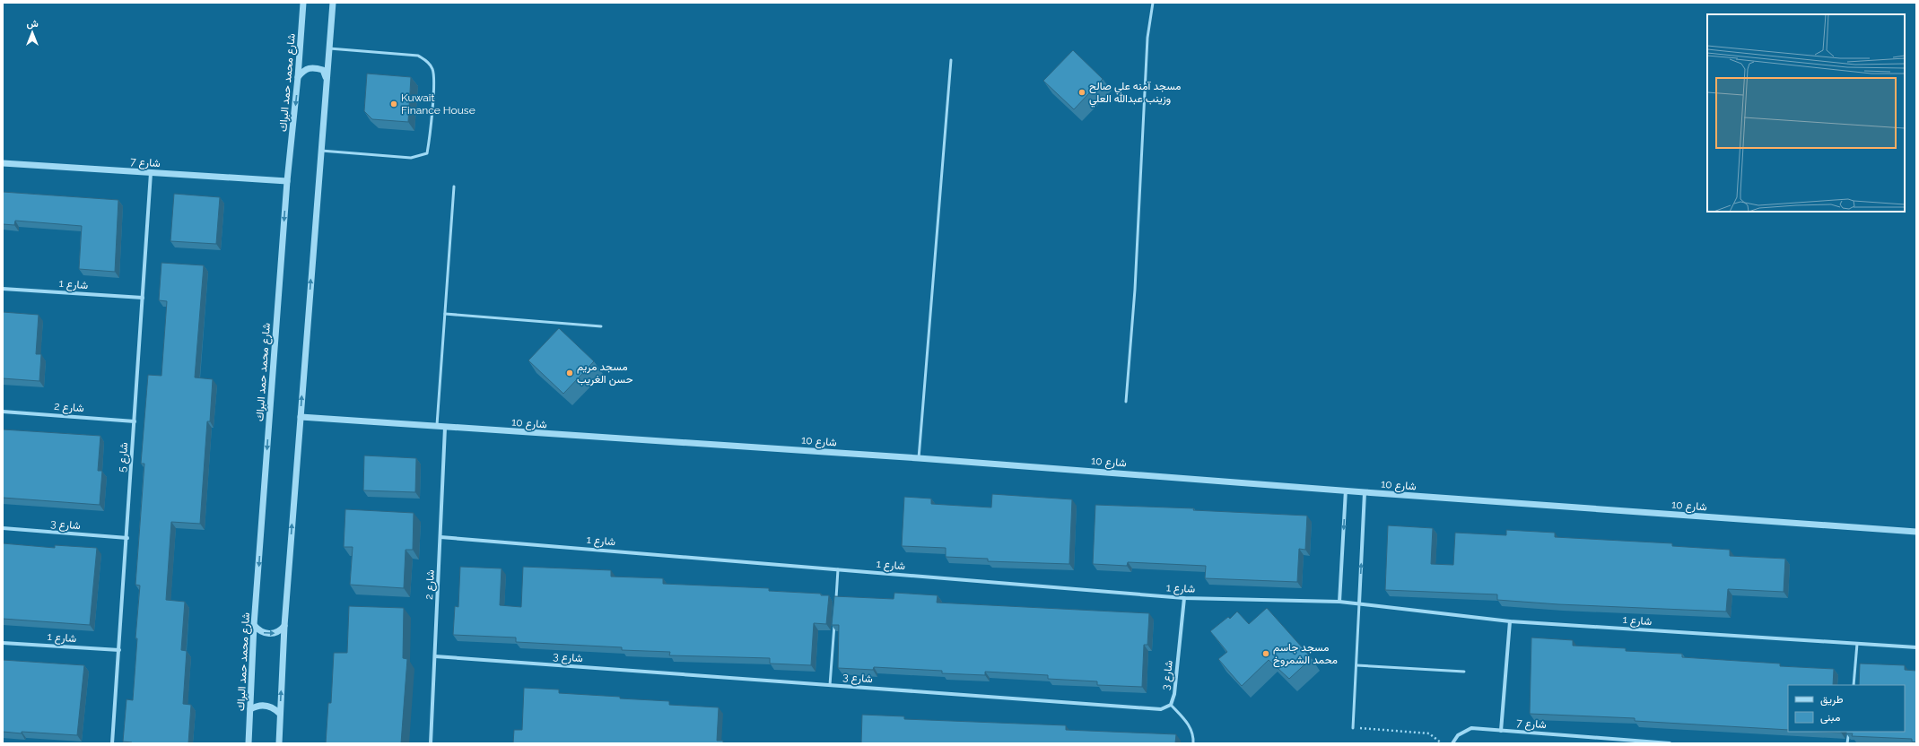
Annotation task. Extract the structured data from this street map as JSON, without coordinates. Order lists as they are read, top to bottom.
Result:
{
  "streets": {
    "street": [
      "شارع محمد حمد البراك",
      "شارع 7",
      "شارع 1",
      "شارع 2",
      "شارع 10",
      "شارع 5",
      "شارع 3"
    ]
  },
  "crossings": [
    ["شارع محمد حمد البراك", "شارع 7"],
    ["شارع 7", "شارع 1"],
    ["شارع 7", "شارع 5"],
    ["شارع 1", "شارع 2"],
    ["شارع 1", "شارع 5"],
    ["شارع 1", "شارع 3"],
    ["شارع 2", "شارع 10"],
    ["شارع 2", "شارع 5"],
    ["شارع 2", "شارع 3"],
    ["شارع 5", "شارع 3"]
  ],
  "places": [
    "مسجد آمنه علي صالح وزينب عبدالله العلي",
    "Kuwait Finance House",
    "مسجد مريم حسن الغريب",
    "مسجد جاسم محمد الشمروخ"
  ],
  "legend": ["طريق", "مبنى"],
  "north": "top"
}
